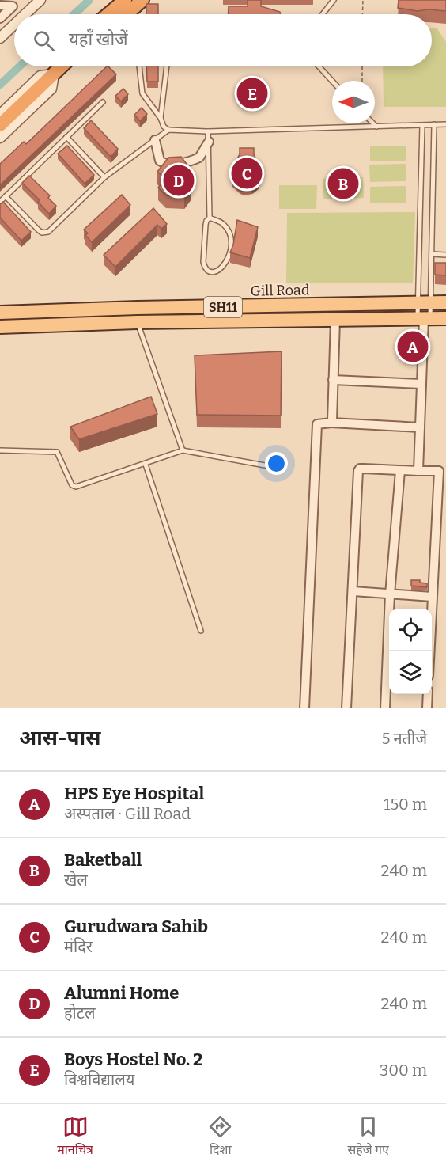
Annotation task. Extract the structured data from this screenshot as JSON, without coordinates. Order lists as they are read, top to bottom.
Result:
{
  "streets": {
    "main road": ["Gill Road", "SH11"]
  },
  "north": "left",
  "page": {
    "search": "यहाँ खोजें",
    "pins": [
      "E",
      "C",
      "D",
      "B",
      "A"
    ],
    "heading": ["आस-पास", "5 नतीजे"],
    "list": [
      {
        "mark": "A",
        "name": "HPS Eye Hospital",
        "note": "अस्पताल · Gill Road",
        "value": "150 m"
      },
      {
        "mark": "B",
        "name": "Baketball",
        "note": "खेल",
        "value": "240 m"
      },
      {
        "mark": "C",
        "name": "Gurudwara Sahib",
        "note": "मंदिर",
        "value": "240 m"
      },
      {
        "mark": "D",
        "name": "Alumni Home",
        "note": "होटल",
        "value": "240 m"
      },
      {
        "mark": "E",
        "name": "Boys Hostel No. 2",
        "note": "विश्वविद्यालय",
        "value": "300 m"
      }
    ],
    "nav": ["मानचित्र", "दिशा", "सहेजे गए"]
  }
}
